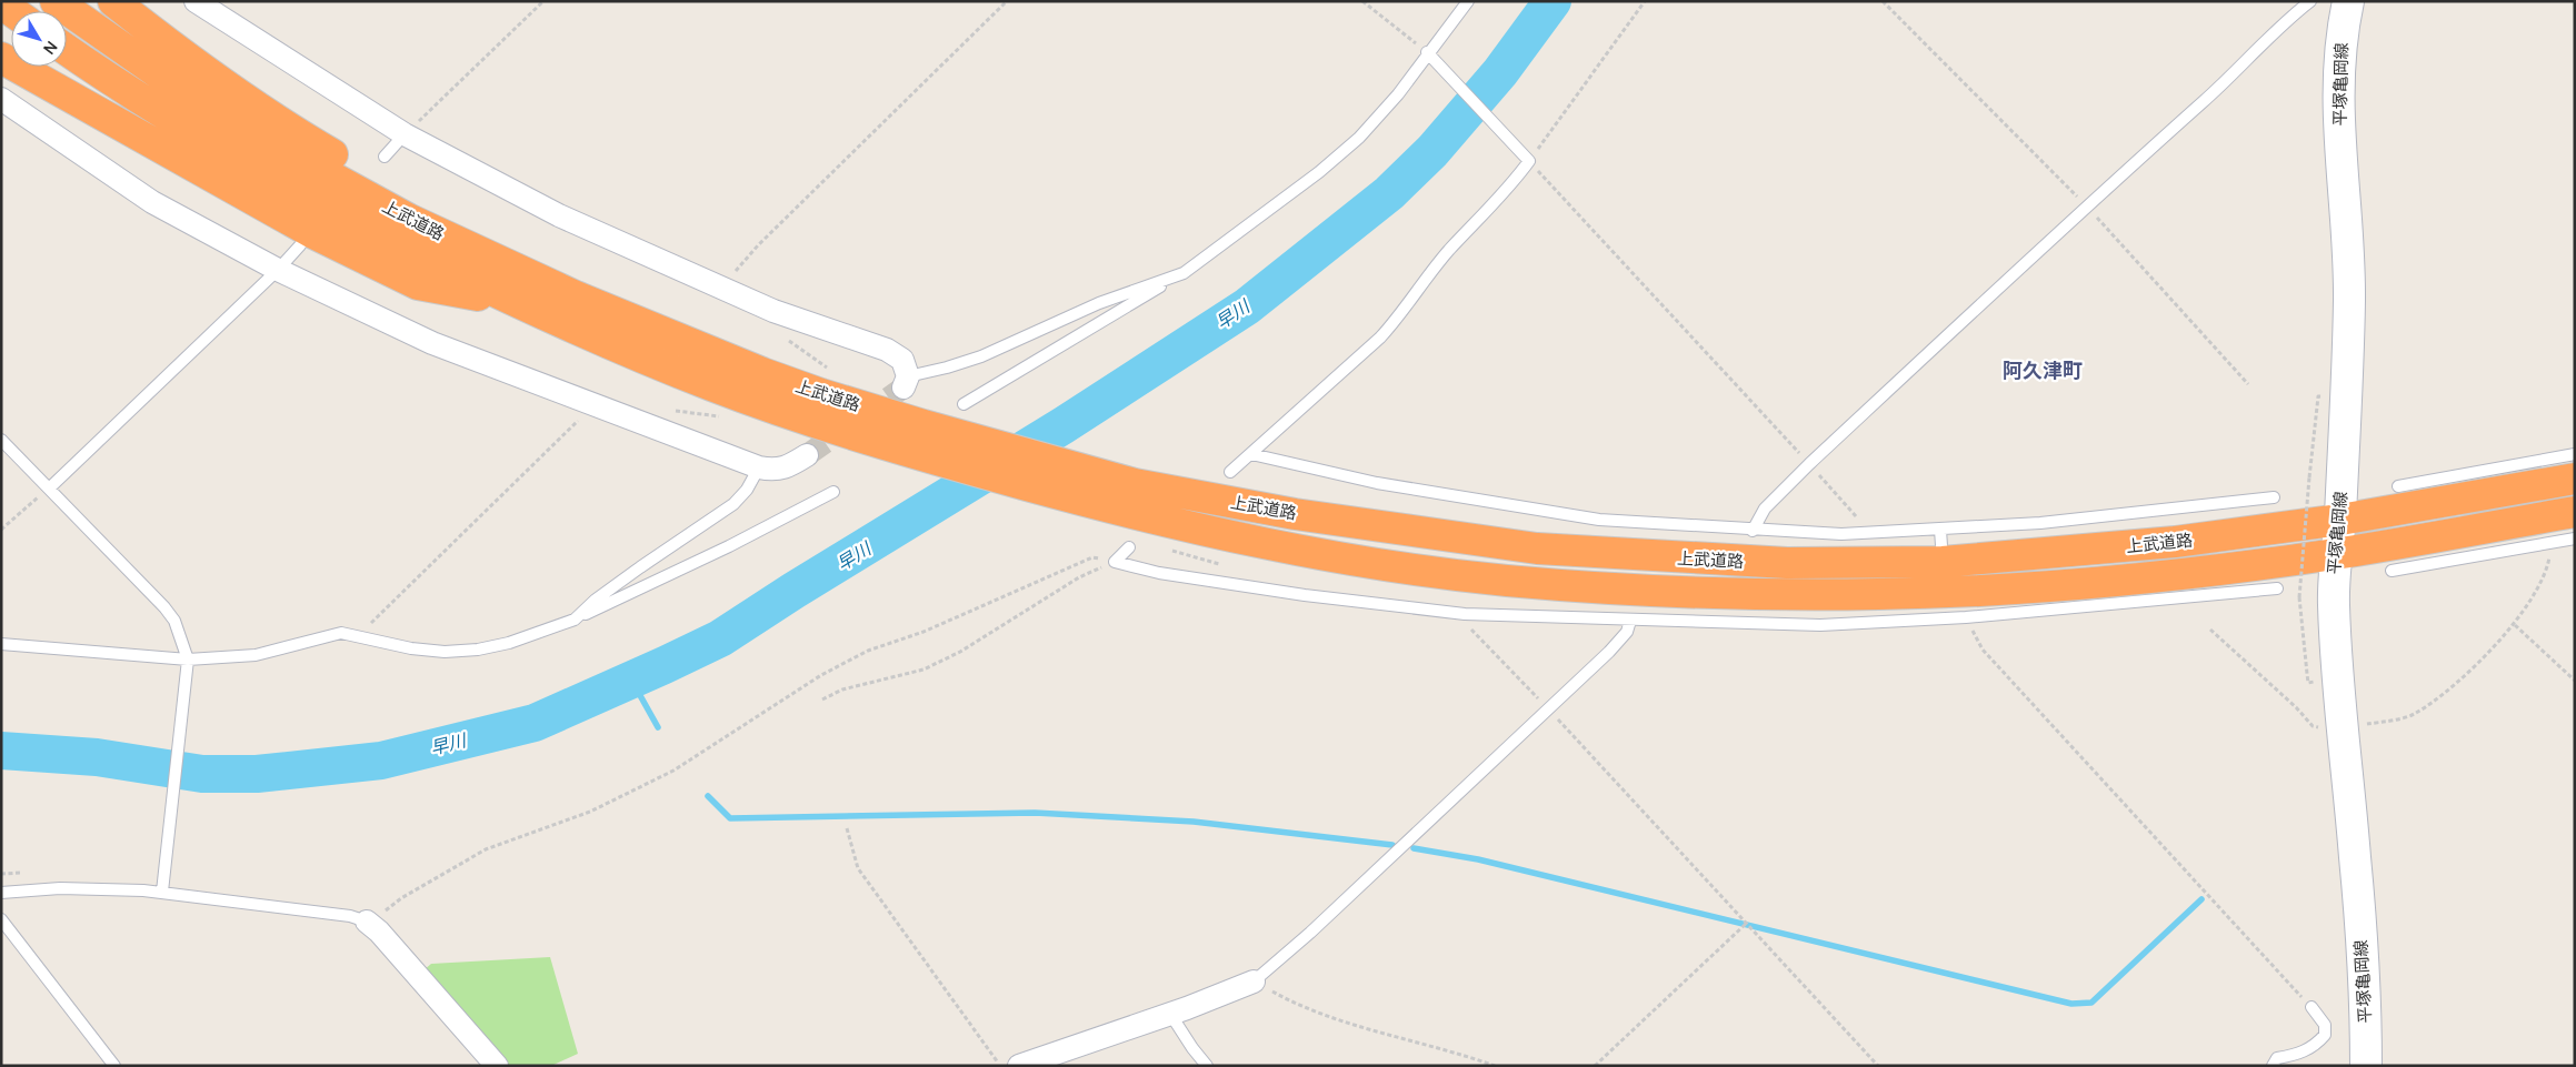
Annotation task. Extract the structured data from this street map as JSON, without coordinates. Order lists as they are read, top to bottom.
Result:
{
  "streets": {
    "highway": ["上武道路"],
    "main road": ["平塚亀岡線"]
  },
  "crossings": [
    ["平塚亀岡線", "上武道路"]
  ],
  "districts": ["阿久津町"],
  "water": ["早川"],
  "north": "bottom right"
}
